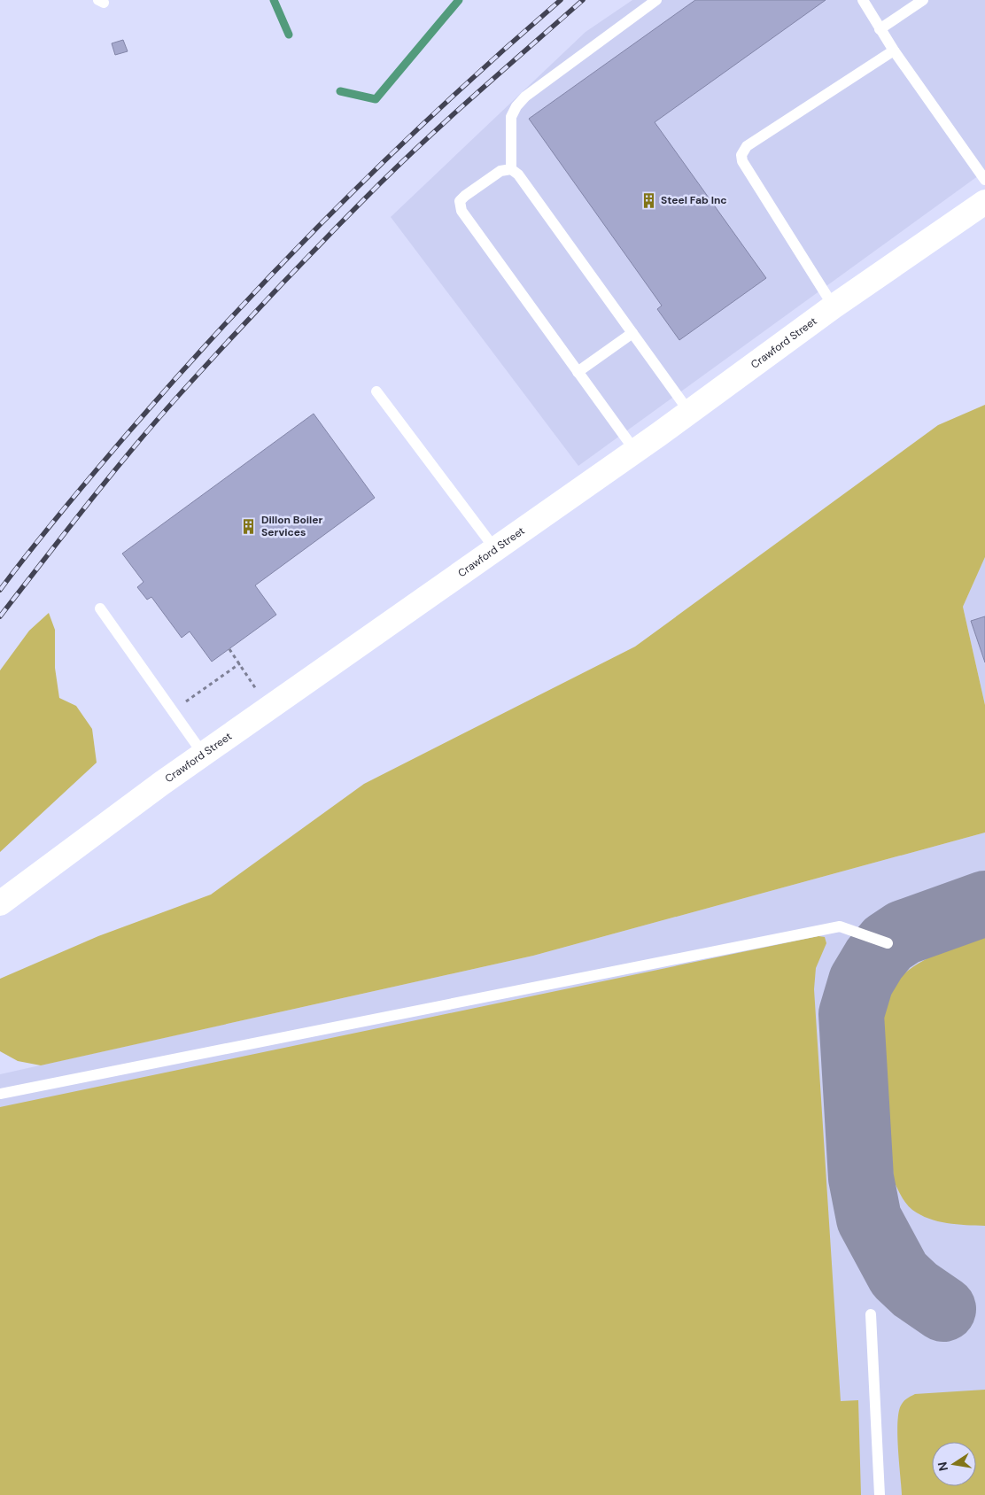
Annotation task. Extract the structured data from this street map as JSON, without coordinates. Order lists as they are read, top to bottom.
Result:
{
  "streets": {
    "main road": ["Crawford Street"]
  },
  "places": {
    "building": ["Steel Fab Inc", "Dillon Boiler Services"]
  },
  "north": "left"
}
